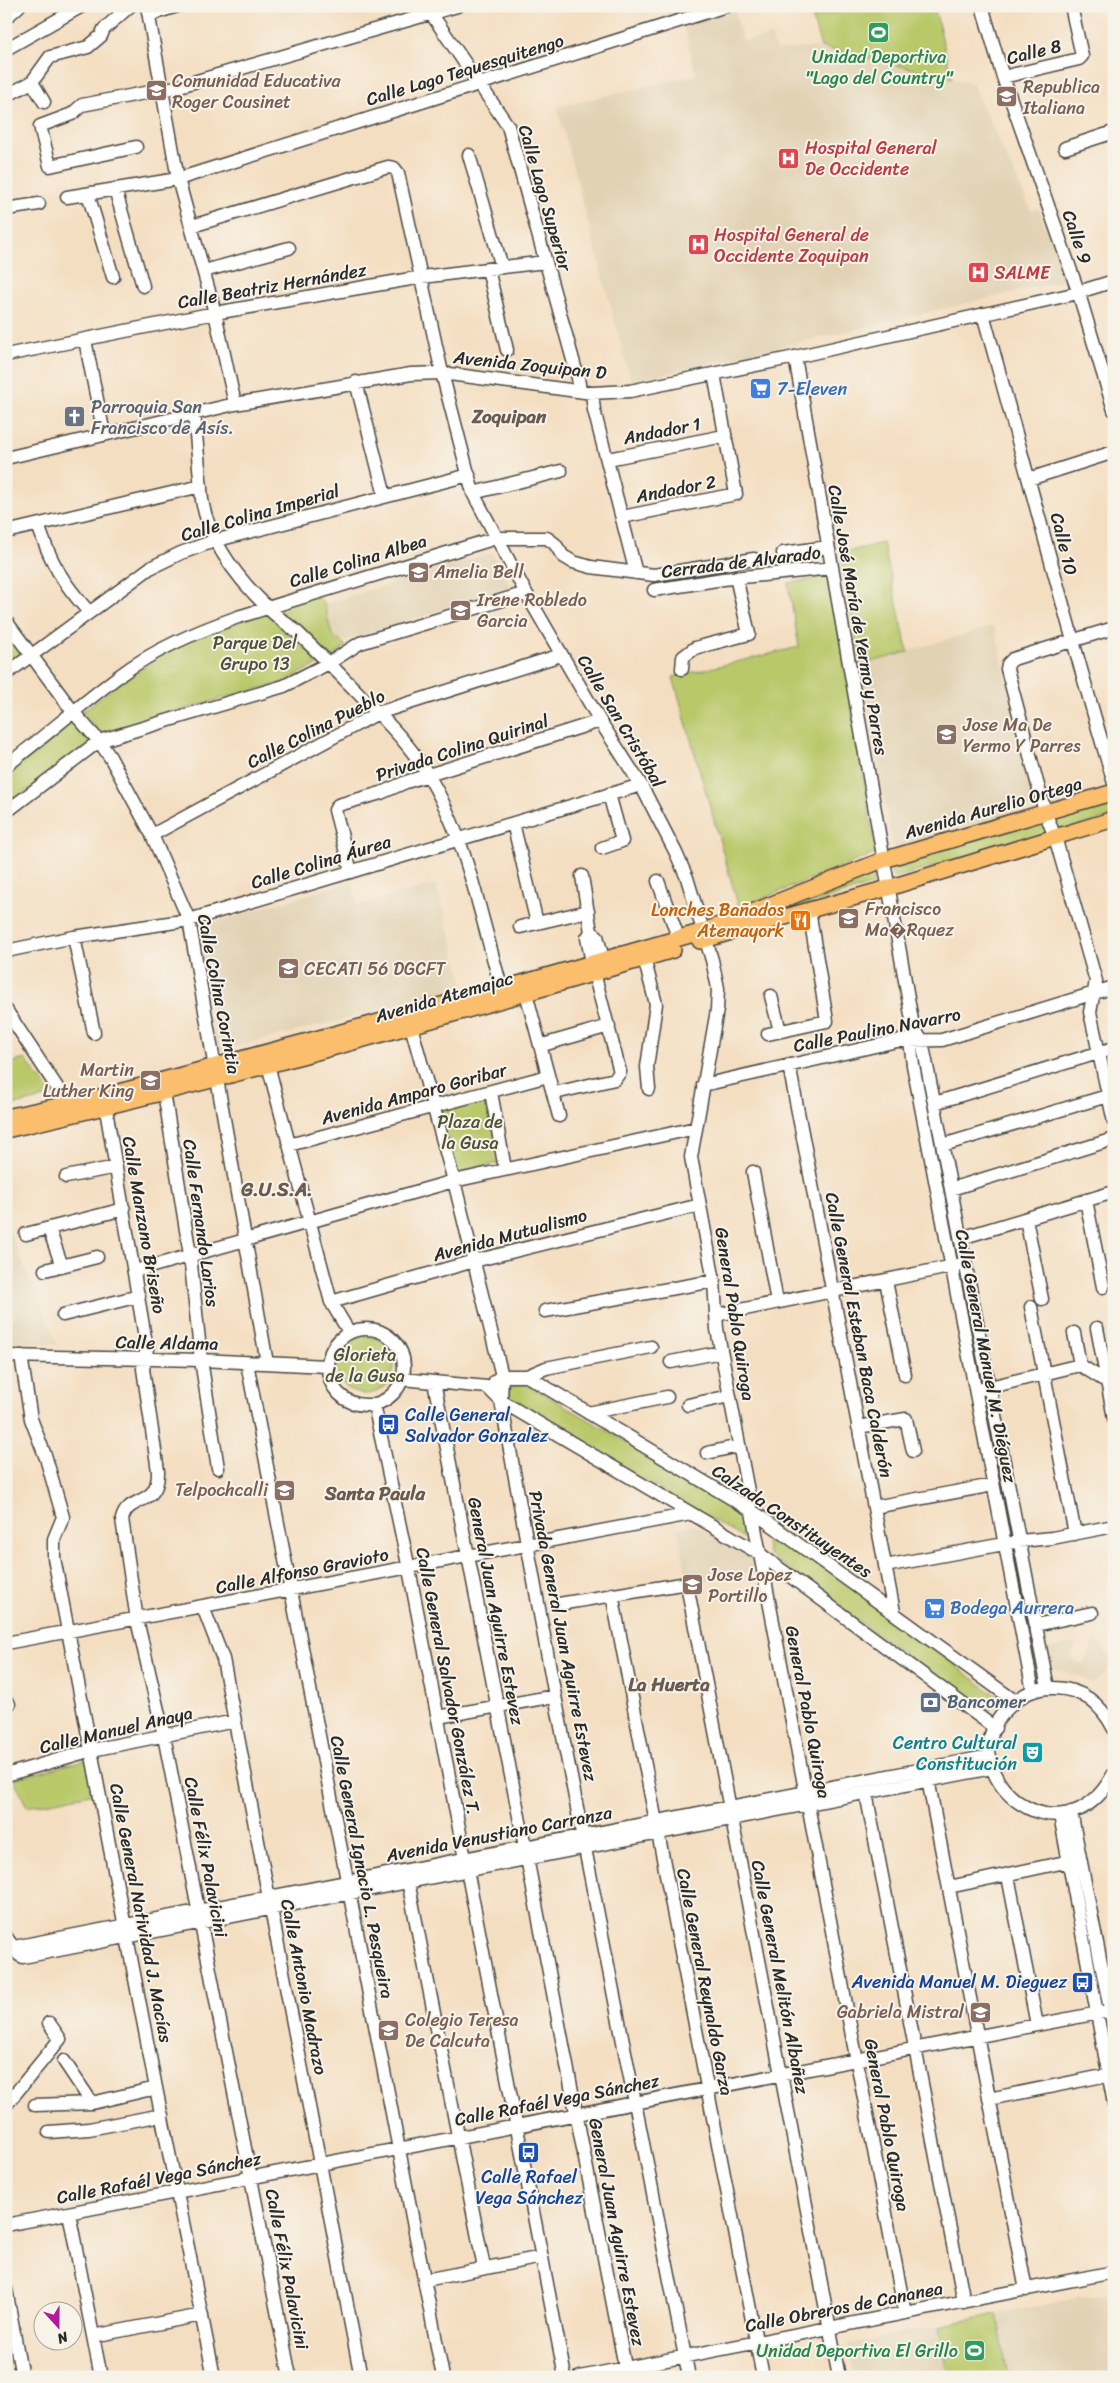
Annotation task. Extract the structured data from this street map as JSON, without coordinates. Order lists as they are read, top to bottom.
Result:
{
  "streets": {
    "main road": ["Avenida Aurelio Ortega", "Avenida Atemajac"],
    "street": [
      "Calle 8",
      "Calle Lago Tequesquitengo",
      "Calle Lago Superior",
      "Calle 9",
      "Calle Beatriz Hernández",
      "Avenida Zoquipan D",
      "Andador 1",
      "Andador 2",
      "Calle Colina Imperial",
      "Calle 10",
      "Calle Colina Albea",
      "Cerrada de Alvarado",
      "Calle José María de Yermo y Parres",
      "Calle San Cristóbal",
      "Calle Colina Pueblo",
      "Privada Colina Quirinal",
      "Calle Colina Áurea",
      "Calle Colina Corintia",
      "Calle Paulino Navarro",
      "Avenida Amparo Goribar",
      "Calle Fernando Larios",
      "Calle Manzano Briseño",
      "Avenida Mutualismo",
      "General Pablo Quiroga",
      "Calle General Esteban Baca Calderón",
      "Calle Aldama",
      "Calle General Manuel M. Diéguez",
      "Calzada Constituyentes",
      "Calle Alfonso Gravioto",
      "General Juan Aguirre Estevez",
      "Privada General Juan Aguirre Estevez",
      "Calle General Salvador González T.",
      "Calle Manuel Anaya",
      "Avenida Venustiano Carranza",
      "Calle Félix Palavicini",
      "Calle General Ignacio L. Pesqueira",
      "Calle General Natividad J. Macías",
      "Calle General Melitón Albañez",
      "Calle General Reynaldo Garza",
      "Calle Antonio Madrazo",
      "Calle Rafaél Vega Sánchez",
      "Calle Obreros de Cananea"
    ]
  },
  "crossings": [
    ["Calle 8", "Calle 9"],
    ["Calle Lago Tequesquitengo", "Calle Lago Superior"],
    ["Calle Lago Superior", "Calle Beatriz Hernández"],
    ["Calle Lago Superior", "Avenida Zoquipan D"],
    ["Calle Lago Superior", "Andador 1"],
    ["Calle Lago Superior", "Andador 2"],
    ["Calle Lago Superior", "Calle Colina Albea"],
    ["Calle 9", "Avenida Zoquipan D"],
    ["Calle Beatriz Hernández", "Calle San Cristóbal"],
    ["Avenida Zoquipan D", "Calle 10"],
    ["Avenida Zoquipan D", "Calle José María de Yermo y Parres"],
    ["Avenida Zoquipan D", "Calle San Cristóbal"],
    ["Andador 1", "Andador 2"],
    ["Calle Colina Imperial", "Calle San Cristóbal"],
    ["Calle Colina Imperial", "Calle Colina Corintia"],
    ["Calle Colina Albea", "Cerrada de Alvarado"],
    ["Calle Colina Albea", "Calle San Cristóbal"],
    ["Calle Colina Albea", "Calle Colina Corintia"],
    ["Cerrada de Alvarado", "Calle José María de Yermo y Parres"],
    ["Calle José María de Yermo y Parres", "Avenida Aurelio Ortega"],
    ["Calle José María de Yermo y Parres", "Avenida Atemajac"],
    ["Calle José María de Yermo y Parres", "Calle General Manuel M. Diéguez"],
    ["Calle San Cristóbal", "Calle Colina Pueblo"],
    ["Calle San Cristóbal", "Privada Colina Quirinal"],
    ["Calle San Cristóbal", "Calle Colina Áurea"],
    ["Calle San Cristóbal", "Avenida Atemajac"],
    ["Calle San Cristóbal", "General Pablo Quiroga"],
    ["Calle Colina Pueblo", "Calle Colina Corintia"],
    ["Privada Colina Quirinal", "Calle Colina Áurea"],
    ["Avenida Aurelio Ortega", "Avenida Atemajac"],
    ["Calle Colina Áurea", "Calle Colina Corintia"],
    ["Calle Colina Corintia", "Avenida Atemajac"],
    ["Calle Colina Corintia", "Calle Aldama"],
    ["Avenida Atemajac", "Calle Fernando Larios"],
    ["Avenida Atemajac", "Calle Manzano Briseño"],
    ["Avenida Atemajac", "General Pablo Quiroga"],
    ["Avenida Atemajac", "Calle General Manuel M. Diéguez"],
    ["Avenida Atemajac", "Privada General Juan Aguirre Estevez"],
    ["Calle Paulino Navarro", "General Pablo Quiroga"],
    ["Calle Paulino Navarro", "Calle General Esteban Baca Calderón"],
    ["Calle Paulino Navarro", "Calle General Manuel M. Diéguez"],
    ["Avenida Amparo Goribar", "Privada General Juan Aguirre Estevez"],
    ["Calle Fernando Larios", "Calle Aldama"],
    ["Calle Manzano Briseño", "Calle Aldama"],
    ["Calle Manzano Briseño", "Calle Félix Palavicini"],
    ["Avenida Mutualismo", "General Pablo Quiroga"],
    ["Avenida Mutualismo", "Privada General Juan Aguirre Estevez"],
    ["General Pablo Quiroga", "Calzada Constituyentes"],
    ["General Pablo Quiroga", "Avenida Venustiano Carranza"],
    ["General Pablo Quiroga", "Calle Rafaél Vega Sánchez"],
    ["General Pablo Quiroga", "Calle Obreros de Cananea"],
    ["Calle General Esteban Baca Calderón", "Calzada Constituyentes"],
    ["Calle Aldama", "Calle General Salvador González T."],
    ["Calle Aldama", "Calle Félix Palavicini"],
    ["Calle Aldama", "Calle General Ignacio L. Pesqueira"],
    ["Calle Aldama", "Calle General Natividad J. Macías"],
    ["Calle Alfonso Gravioto", "General Juan Aguirre Estevez"],
    ["Calle Alfonso Gravioto", "Privada General Juan Aguirre Estevez"],
    ["Calle Alfonso Gravioto", "Calle General Salvador González T."],
    ["Calle Alfonso Gravioto", "Calle Félix Palavicini"],
    ["Calle Alfonso Gravioto", "Calle General Ignacio L. Pesqueira"],
    ["Calle Alfonso Gravioto", "Calle General Natividad J. Macías"],
    ["Calle Alfonso Gravioto", "Calle Antonio Madrazo"],
    ["General Juan Aguirre Estevez", "Avenida Venustiano Carranza"],
    ["General Juan Aguirre Estevez", "Calle Rafaél Vega Sánchez"],
    ["General Juan Aguirre Estevez", "Calle Obreros de Cananea"],
    ["Privada General Juan Aguirre Estevez", "Avenida Venustiano Carranza"],
    ["Privada General Juan Aguirre Estevez", "Calle Rafaél Vega Sánchez"],
    ["Privada General Juan Aguirre Estevez", "Calle Obreros de Cananea"],
    ["Calle General Salvador González T.", "Avenida Venustiano Carranza"],
    ["Calle General Salvador González T.", "Calle Rafaél Vega Sánchez"],
    ["Calle Manuel Anaya", "Calle Félix Palavicini"],
    ["Calle Manuel Anaya", "Calle General Natividad J. Macías"],
    ["Calle Manuel Anaya", "Calle Antonio Madrazo"],
    ["Avenida Venustiano Carranza", "Calle Félix Palavicini"],
    ["Avenida Venustiano Carranza", "Calle General Ignacio L. Pesqueira"],
    ["Avenida Venustiano Carranza", "Calle General Natividad J. Macías"],
    ["Avenida Venustiano Carranza", "Calle General Melitón Albañez"],
    ["Avenida Venustiano Carranza", "Calle General Reynaldo Garza"],
    ["Avenida Venustiano Carranza", "Calle Antonio Madrazo"],
    ["Calle Félix Palavicini", "Calle Rafaél Vega Sánchez"],
    ["Calle General Ignacio L. Pesqueira", "Calle Rafaél Vega Sánchez"],
    ["Calle General Natividad J. Macías", "Calle Rafaél Vega Sánchez"],
    ["Calle General Melitón Albañez", "Calle General Reynaldo Garza"],
    ["Calle General Melitón Albañez", "Calle Rafaél Vega Sánchez"],
    ["Calle General Melitón Albañez", "Calle Obreros de Cananea"],
    ["Calle General Reynaldo Garza", "Calle Rafaél Vega Sánchez"],
    ["Calle General Reynaldo Garza", "Calle Obreros de Cananea"],
    ["Calle Antonio Madrazo", "Calle Rafaél Vega Sánchez"]
  ],
  "districts": [
    "Zoquipan",
    "G.U.S.A.",
    "Santa Paula",
    "La Huerta"
  ],
  "parks": ["Parque Del Grupo 13", "Plaza de la Gusa", "Glorieta de la Gusa"],
  "places": {
    "sports": ["Unidad Deportiva \"Lago del Country\"", "Unidad Deportiva El Grillo"],
    "school or university": [
      "Comunidad Educativa Roger Cousinet",
      "Republica Italiana",
      "Amelia Bell",
      "Irene Robledo Garcia",
      "Jose Ma De Yermo Y Parres",
      "Francisco Ma�Rquez",
      "CECATI 56 DGCFT",
      "Martin Luther King",
      "Telpochcalli",
      "Jose Lopez Portillo",
      "Gabriela Mistral",
      "Colegio Teresa De Calcuta"
    ],
    "hospital": ["Hospital General De Occidente", "Hospital General de Occidente Zoquipan", "SALME"],
    "supermarket": ["7-Eleven", "Bodega Aurrera"],
    "church": ["Parroquia San Francisco de Asís."],
    "restaurant": ["Lonches Bañados Atemayork"],
    "bus stop": ["Calle General Salvador Gonzalez", "Avenida Manuel M. Dieguez", "Calle Rafael Vega Sánchez"],
    "bank": ["Bancomer"],
    "theatre": ["Centro Cultural Constitución"]
  },
  "north": "bottom"
}
